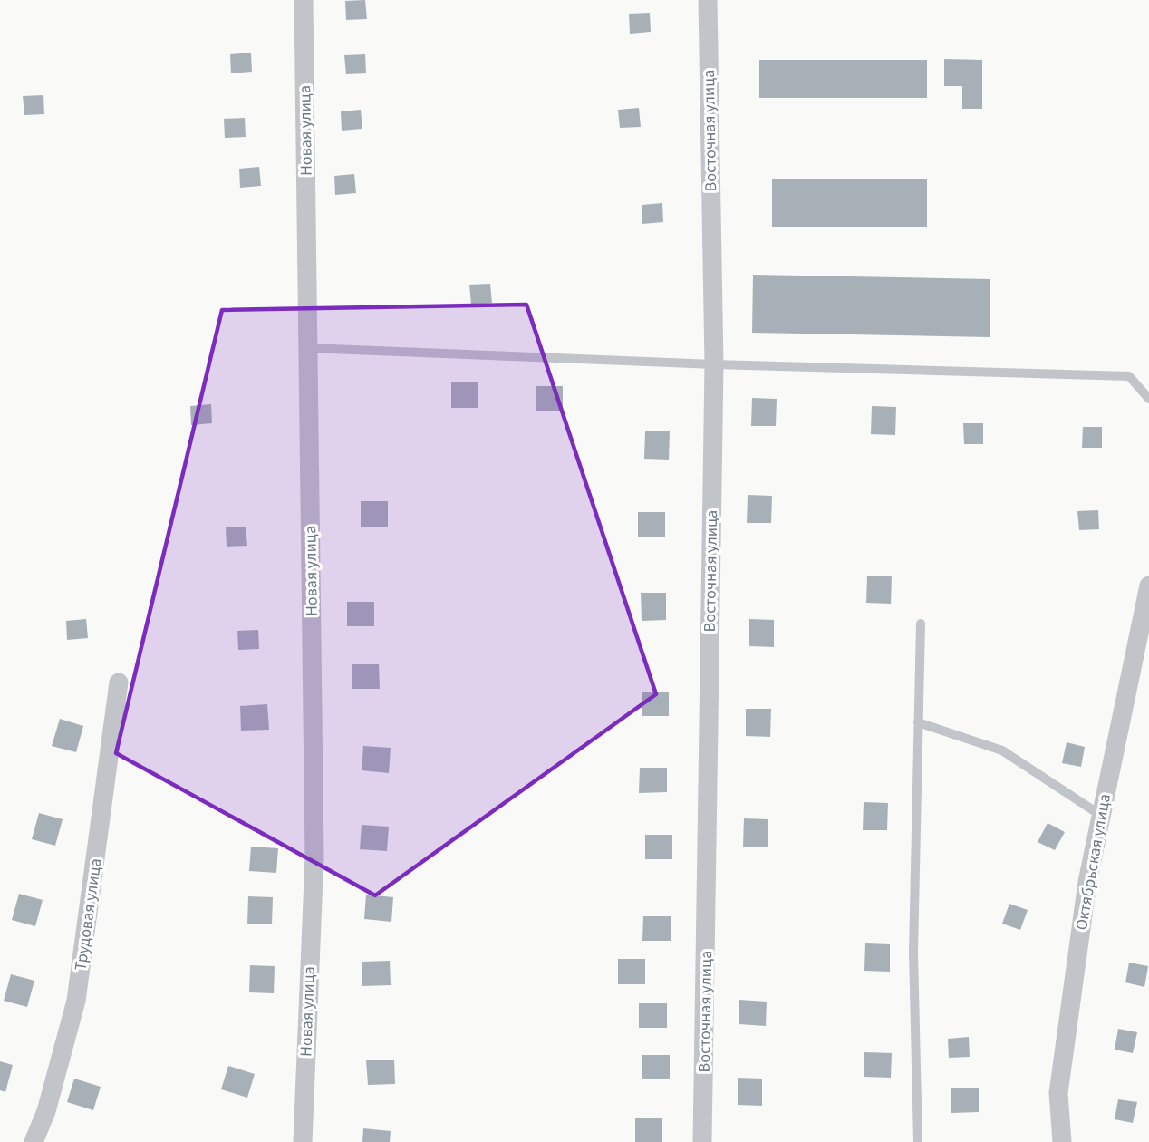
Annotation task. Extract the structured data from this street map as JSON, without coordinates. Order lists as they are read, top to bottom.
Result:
{
  "streets": {
    "street": [
      "Новая улица",
      "Восточная улица",
      "Октябрьская улица",
      "Трудовая улица"
    ]
  }
}
